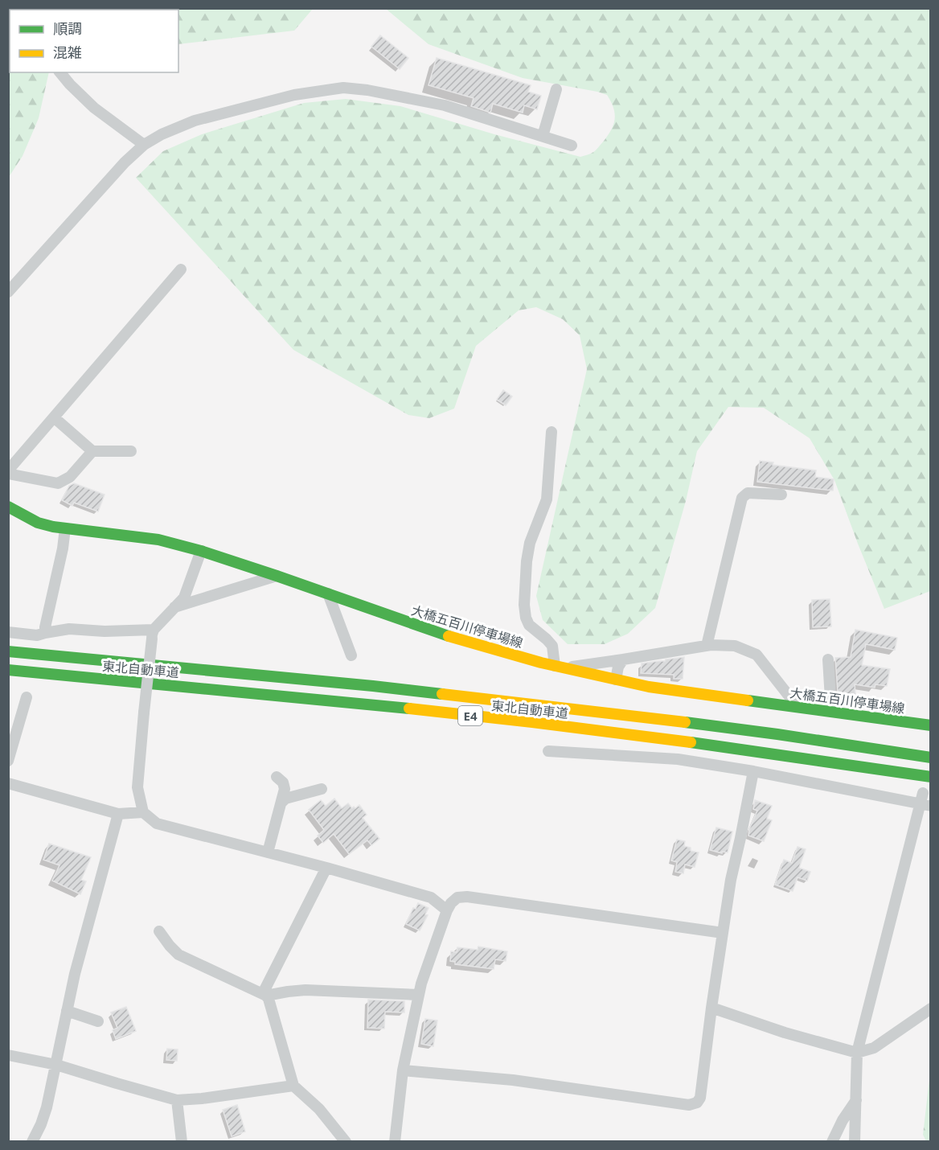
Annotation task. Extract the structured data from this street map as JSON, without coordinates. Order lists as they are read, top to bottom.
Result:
{
  "streets": {
    "main road": ["大橋五百川停車場線", "東北自動車道", "E4"]
  },
  "legend": ["順調", "混雑"]
}
